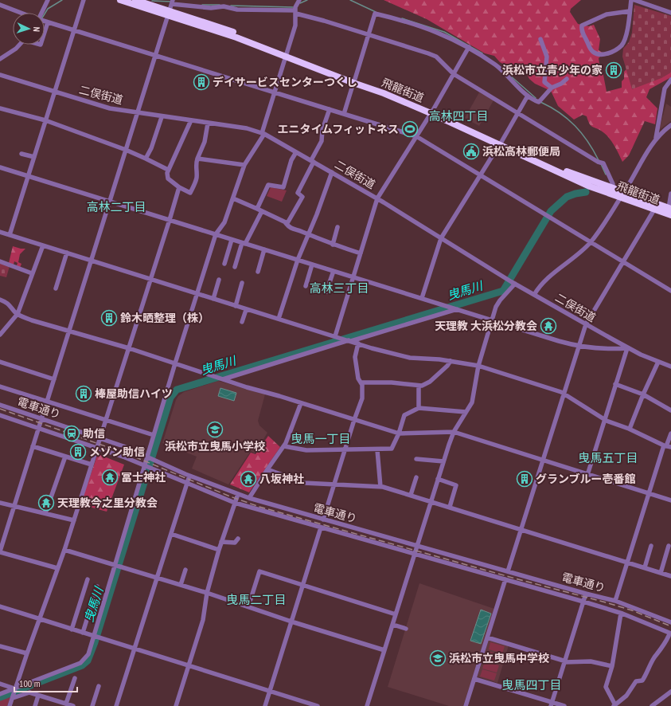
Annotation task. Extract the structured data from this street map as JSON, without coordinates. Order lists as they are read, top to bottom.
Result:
{
  "streets": {
    "highway": ["飛龍街道"],
    "street": ["二俣街道", "電車通り"]
  },
  "districts": [
    "高林四丁目",
    "高林二丁目",
    "高林三丁目",
    "曳馬一丁目",
    "曳馬五丁目",
    "曳馬二丁目",
    "曳馬四丁目"
  ],
  "water": ["曳馬川"],
  "places": {
    "building": [
      "浜松市立青少年の家",
      "デイサービスセンターつくし",
      "鈴木晒整理（株）",
      "棒屋助信ハイツ",
      "メゾン助信",
      "グランブルー壱番館"
    ],
    "sports": ["エニタイムフィットネス"],
    "public building": ["浜松高林郵便局"],
    "temple": [
      "天理教 大浜松分教会",
      "冨士神社",
      "八坂神社",
      "天理教今之里分教会"
    ],
    "school or university": ["浜松市立曳馬小学校", "浜松市立曳馬中学校"],
    "station": ["助信"]
  },
  "scale_bar": "100 m",
  "north": "right"
}
